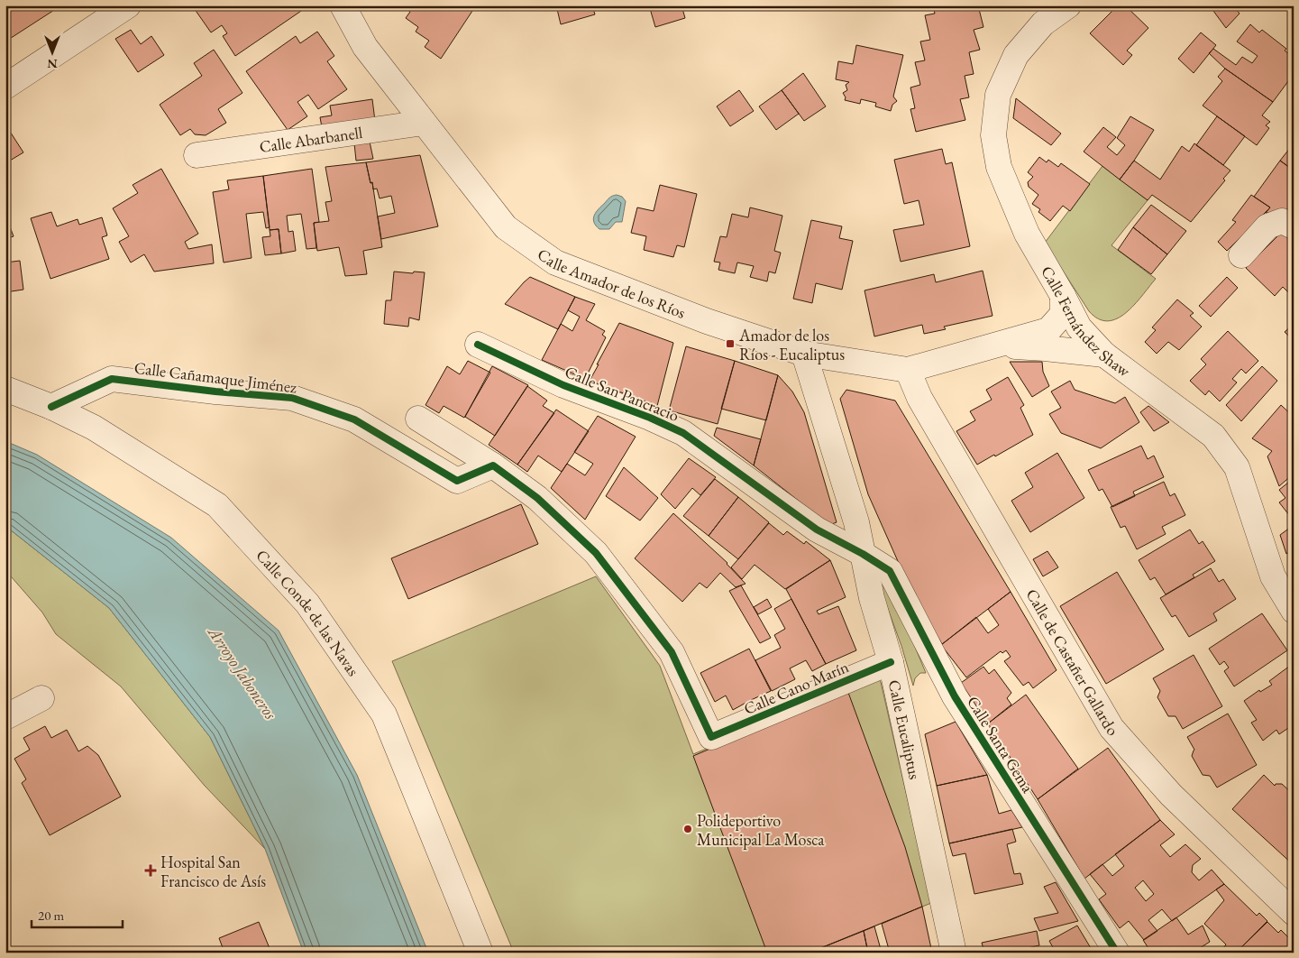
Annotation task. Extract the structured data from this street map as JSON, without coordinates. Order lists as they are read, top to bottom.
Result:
{
  "streets": {
    "street": [
      "Calle Abarbanell",
      "Calle Amador de los Ríos",
      "Calle Fernández Shaw",
      "Calle Cañamaque Jiménez",
      "Calle San Pancracio",
      "Calle Conde de las Navas",
      "Calle de Castañer Gallardo",
      "Calle Cano Marín",
      "Calle Eucaliptus",
      "Calle Santa Gema"
    ]
  },
  "crossings": [
    ["Calle Abarbanell", "Calle Amador de los Ríos"],
    ["Calle Amador de los Ríos", "Calle Fernández Shaw"],
    ["Calle Amador de los Ríos", "Calle de Castañer Gallardo"],
    ["Calle Amador de los Ríos", "Calle Eucaliptus"],
    ["Calle Cañamaque Jiménez", "Calle Conde de las Navas"],
    ["Calle Cañamaque Jiménez", "Calle Cano Marín"],
    ["Calle San Pancracio", "Calle Eucaliptus"],
    ["Calle San Pancracio", "Calle Santa Gema"],
    ["Calle Cano Marín", "Calle Eucaliptus"],
    ["Calle Eucaliptus", "Calle Santa Gema"]
  ],
  "water": ["Arroyo Jaboneros"],
  "places": {
    "transit": ["Amador de los Ríos - Eucaliptus"],
    "other": ["Polideportivo Municipal La Mosca"],
    "health": ["Hospital San Francisco de Asís"]
  },
  "scale_bar": "20 m",
  "north": "bottom"
}
